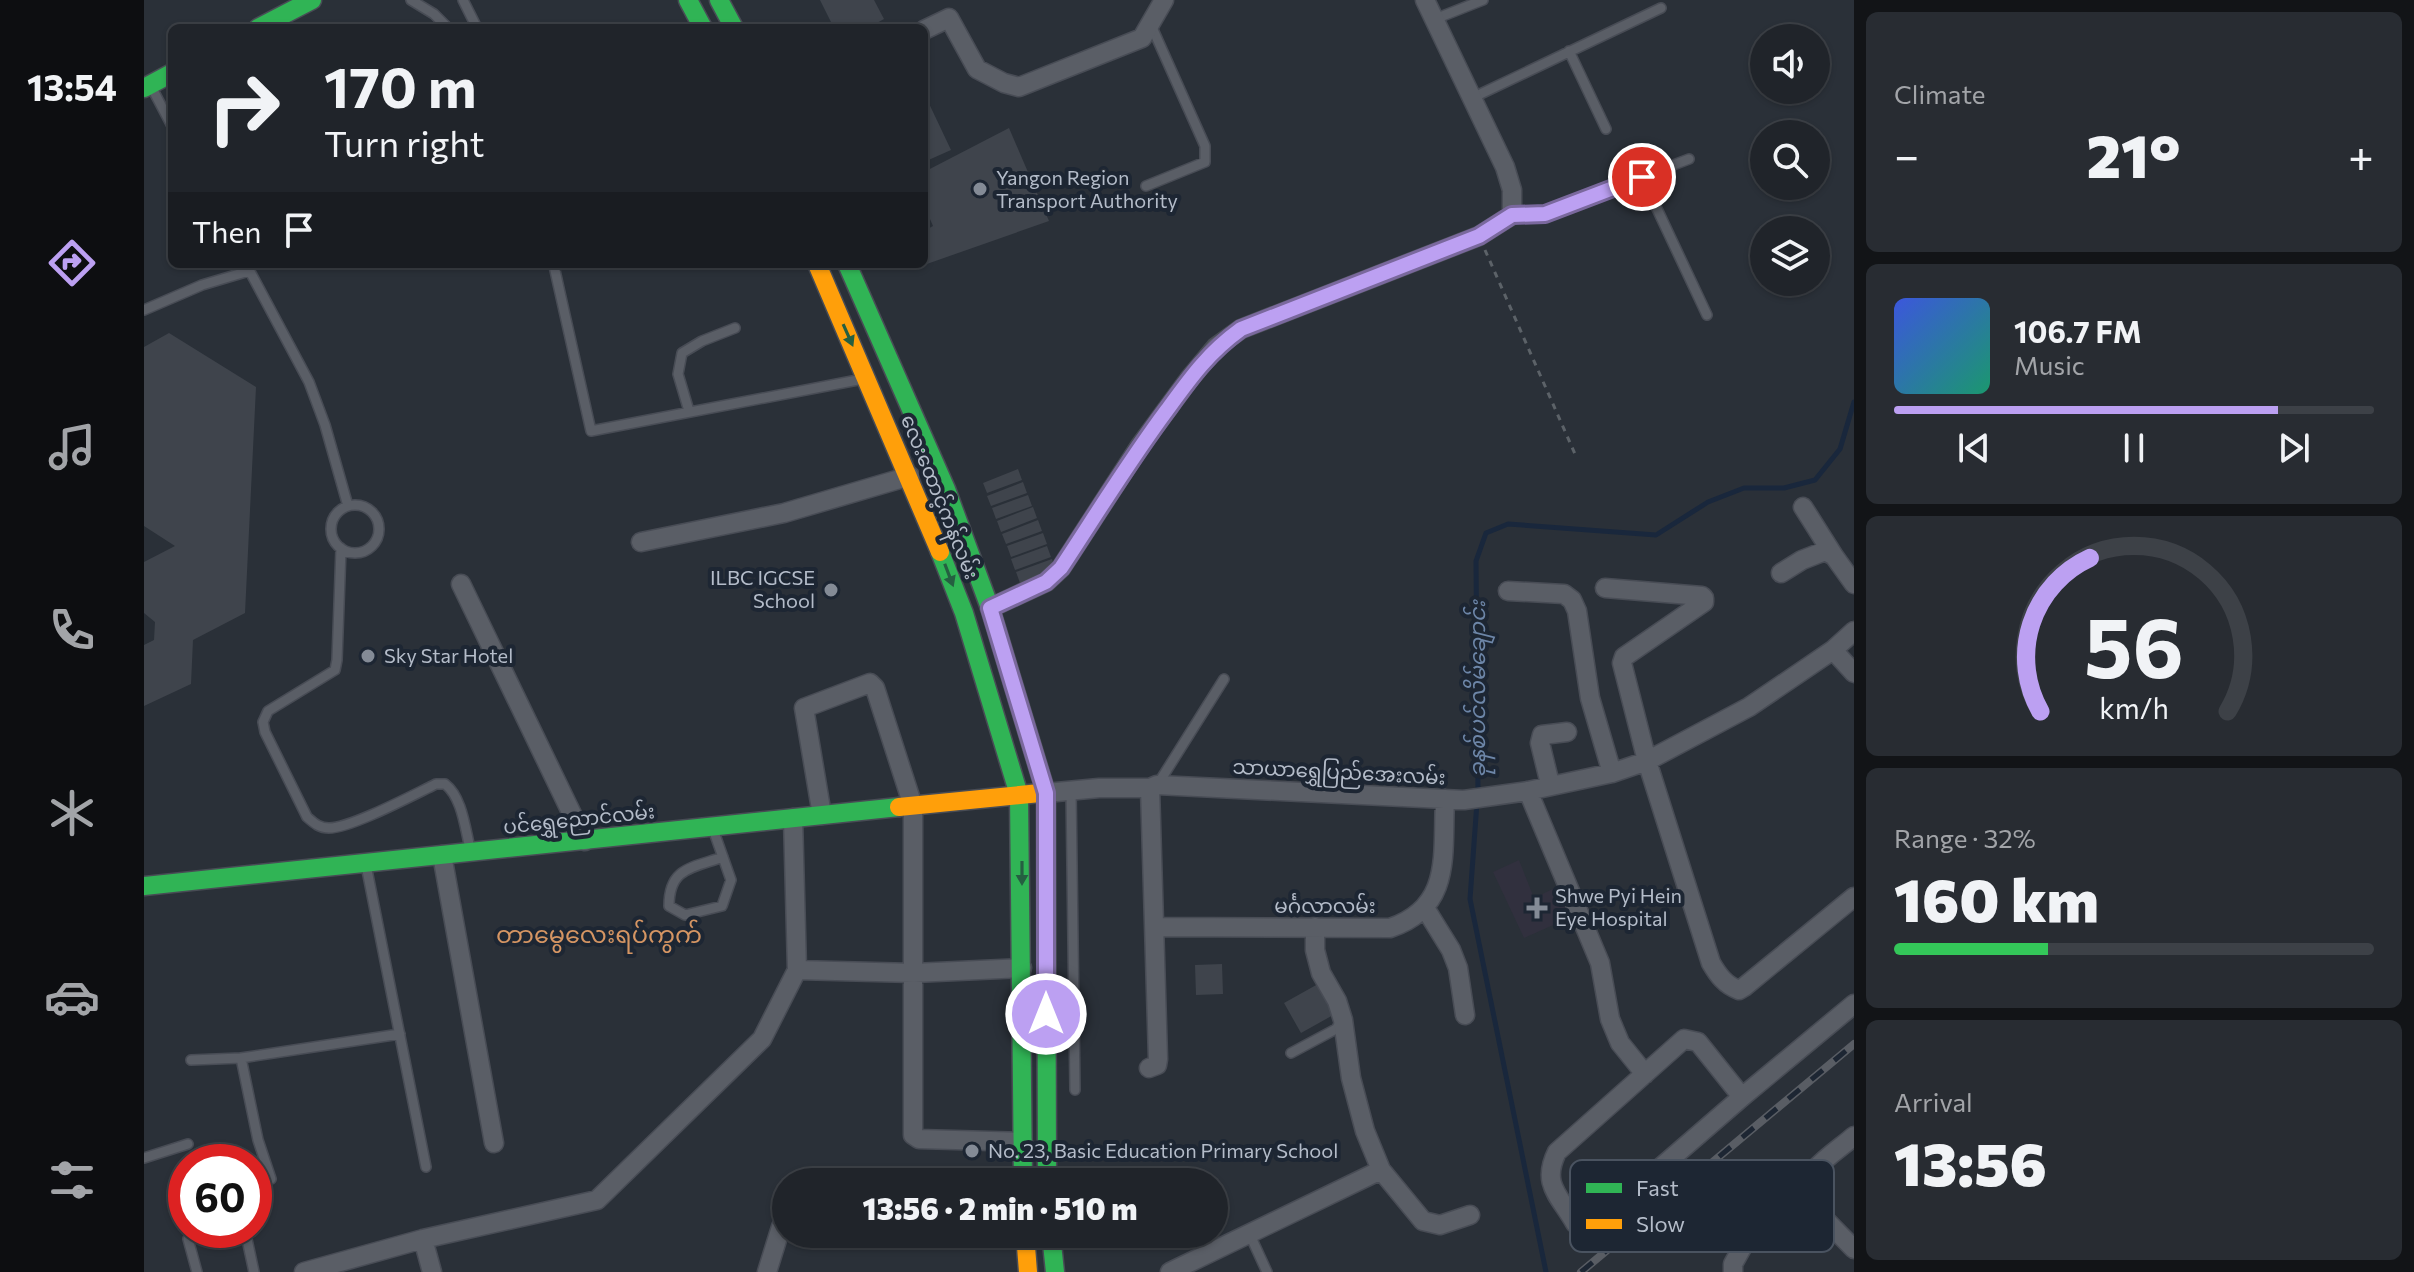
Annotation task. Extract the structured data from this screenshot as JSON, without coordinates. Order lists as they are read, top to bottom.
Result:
{
  "streets": {
    "main road": ["လေးထောင့်ကန်လမ်း", "သာယာရွှေပြည်အေးလမ်း", "ပင်ရွှေညောင်လမ်း"],
    "street": ["မင်္ဂလာလမ်း"]
  },
  "crossings": [
    ["လေးထောင့်ကန်လမ်း", "သာယာရွှေပြည်အေးလမ်း"],
    ["လေးထောင့်ကန်လမ်း", "ပင်ရွှေညောင်လမ်း"],
    ["သာယာရွှေပြည်အေးလမ်း", "ပင်ရွှေညောင်လမ်း"]
  ],
  "districts": ["တာမွေလေးရပ်ကွက်"],
  "water": ["ခုနစ်ပင်လိမ်ချောင်း"],
  "places": {
    "other": [
      "Yangon Region Transport Authority",
      "ILBC IGCSE School",
      "Sky Star Hotel",
      "No. 23, Basic Education Primary School"
    ],
    "health": ["Shwe Pyi Hein Eye Hospital"]
  },
  "legend": ["Fast", "Slow"],
  "page": {
    "tabs": "13:54",
    "tile": [
      "Climate",
      ["Range · 32%", "160 km"],
      ["Arrival", "13:56"]
    ],
    "turn": ["170 m", "Turn right"],
    "heat": ["−", "21°", "+"],
    "then": "Then",
    "song": ["106.7 FM", "Music"],
    "limit": "60",
    "trip": "13:56 · 2 min · 510 m",
    "gauge": ["56", "km/h"]
  }
}
